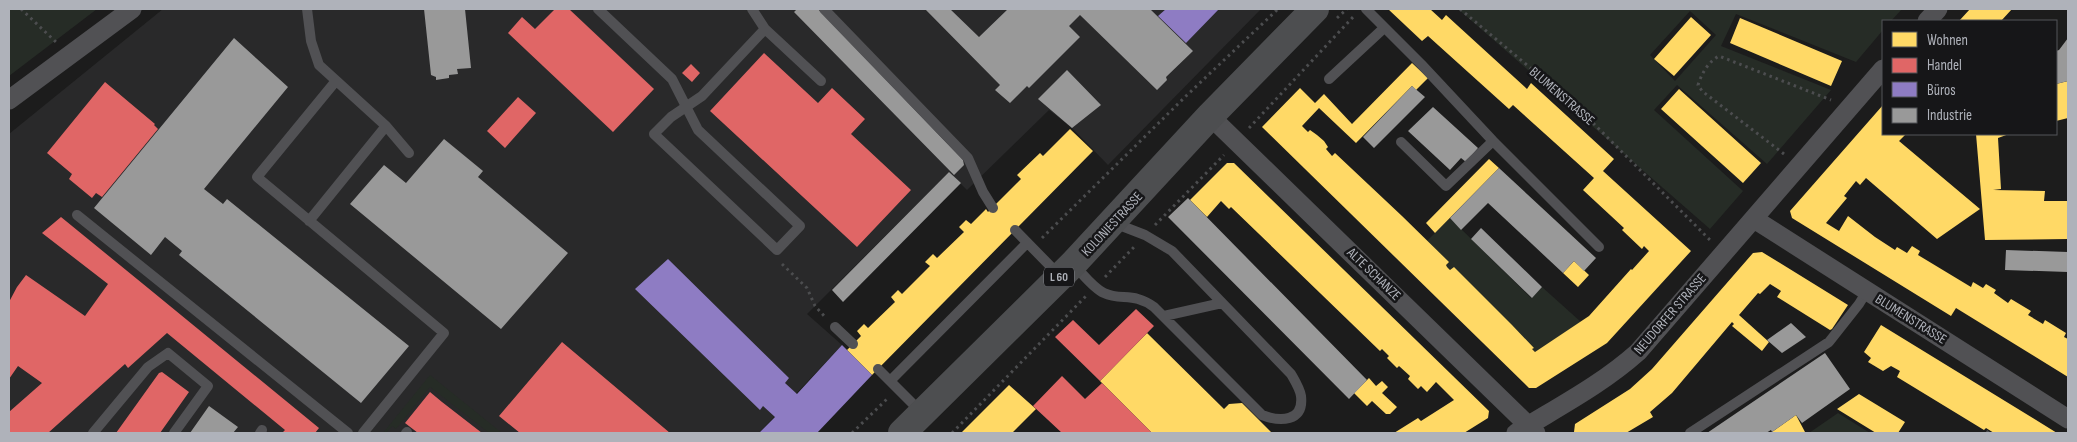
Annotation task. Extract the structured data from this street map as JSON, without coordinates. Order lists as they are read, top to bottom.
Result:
{
  "streets": {
    "main road": ["KOLONIESTRASSE", "L 60"],
    "street": ["BLUMENSTRASSE", "ALTE SCHANZE", "NEUDORFER STRASSE"]
  },
  "crossings": [
    ["BLUMENSTRASSE", "NEUDORFER STRASSE"],
    ["KOLONIESTRASSE", "ALTE SCHANZE"],
    ["ALTE SCHANZE", "NEUDORFER STRASSE"]
  ],
  "legend": [
    "Wohnen",
    "Handel",
    "Büros",
    "Industrie"
  ]
}
